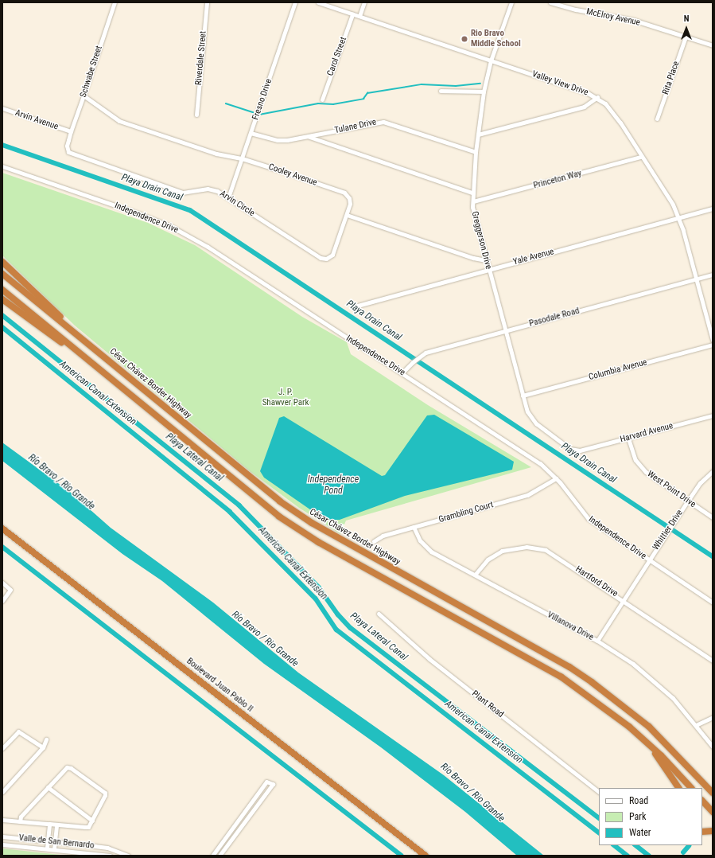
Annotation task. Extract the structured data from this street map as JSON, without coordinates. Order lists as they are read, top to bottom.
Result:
{
  "streets": {
    "highway": ["César Chávez Border Highway", "Boulevard Juan Pablo II"],
    "street": [
      "McElroy Avenue",
      "Carol Street",
      "Riverdale Street",
      "Schwabe Street",
      "Rita Place",
      "Valley View Drive",
      "Fresno Drive",
      "Arvin Avenue",
      "Tulane Drive",
      "Cooley Avenue",
      "Princeton Way",
      "Arvin Circle",
      "Independence Drive",
      "Greggerson Drive",
      "Yale Avenue",
      "Pasodale Road",
      "Columbia Avenue",
      "Harvard Avenue",
      "West Point Drive",
      "Grambling Court",
      "Whittier Drive",
      "Hartford Drive",
      "Villanova Drive",
      "Plant Road",
      "Valle de San Bernardo"
    ]
  },
  "crossings": [
    ["McElroy Avenue", "Rita Place"],
    ["Carol Street", "Valley View Drive"],
    ["Schwabe Street", "Arvin Avenue"],
    ["Schwabe Street", "Cooley Avenue"],
    ["Schwabe Street", "Arvin Circle"],
    ["Valley View Drive", "Princeton Way"],
    ["Valley View Drive", "Greggerson Drive"],
    ["Valley View Drive", "Yale Avenue"],
    ["Valley View Drive", "Pasodale Road"],
    ["Fresno Drive", "Tulane Drive"],
    ["Fresno Drive", "Cooley Avenue"],
    ["Fresno Drive", "Arvin Circle"],
    ["Tulane Drive", "Greggerson Drive"],
    ["Cooley Avenue", "Arvin Circle"],
    ["Princeton Way", "Greggerson Drive"],
    ["Independence Drive", "Pasodale Road"],
    ["Independence Drive", "Grambling Court"],
    ["Independence Drive", "Whittier Drive"],
    ["Greggerson Drive", "Yale Avenue"],
    ["Greggerson Drive", "Pasodale Road"],
    ["Greggerson Drive", "Columbia Avenue"],
    ["Greggerson Drive", "Harvard Avenue"],
    ["Harvard Avenue", "West Point Drive"],
    ["West Point Drive", "Whittier Drive"],
    ["Grambling Court", "Villanova Drive"],
    ["Whittier Drive", "Hartford Drive"],
    ["Whittier Drive", "Villanova Drive"],
    ["Hartford Drive", "Villanova Drive"]
  ],
  "water": [
    "Playa Drain Canal",
    "American Canal Extension",
    "Playa Lateral Canal",
    "Independence Pond",
    "Río Bravo / Rio Grande"
  ],
  "parks": ["J. P. Shawver Park"],
  "places": ["Rio Bravo Middle School"],
  "legend": ["Road", "Park", "Water"],
  "north": "top"
}
